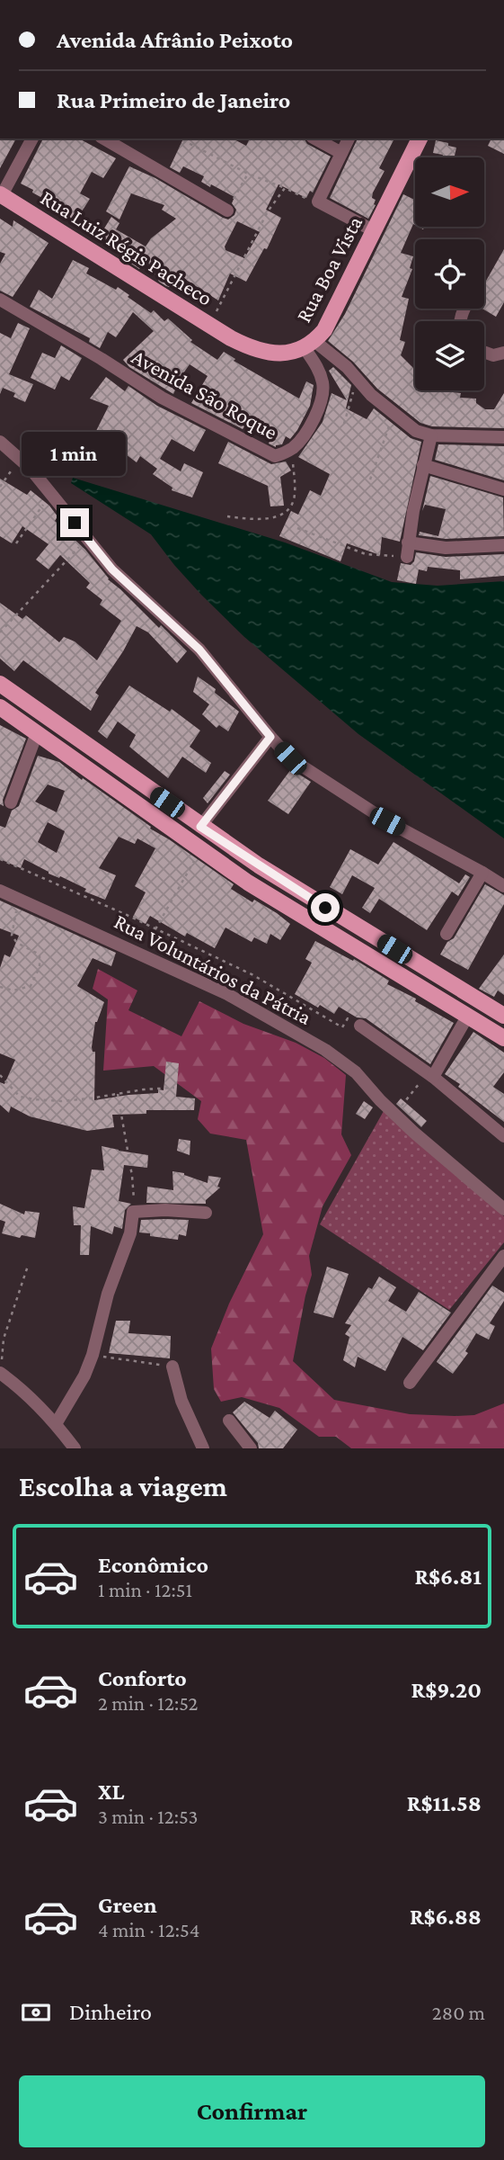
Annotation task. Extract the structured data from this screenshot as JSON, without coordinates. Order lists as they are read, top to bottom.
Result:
{
  "streets": {
    "main road": ["Rua Luiz Régis Pacheco", "Rua Boa Vista"],
    "street": ["Avenida São Roque", "Rua Voluntários da Pátria"]
  },
  "crossings": [
    ["Rua Luiz Régis Pacheco", "Rua Boa Vista"],
    ["Rua Boa Vista", "Avenida São Roque"]
  ],
  "north": "right",
  "page": {
    "banner": ["Avenida Afrânio Peixoto", "Rua Primeiro de Janeiro"],
    "bubble": "1 min",
    "heading": "Escolha a viagem",
    "list": [
      {
        "name": "Econômico",
        "note": "1 min · 12:51",
        "value": "R$6.81"
      },
      {
        "name": "Conforto",
        "note": "2 min · 12:52",
        "value": "R$9.20"
      },
      {
        "name": "XL",
        "note": "3 min · 12:53",
        "value": "R$11.58"
      },
      {
        "name": "Green",
        "note": "4 min · 12:54",
        "value": "R$6.88"
      }
    ],
    "pay": ["Dinheiro", "280 m"],
    "buttons": "Confirmar"
  }
}
